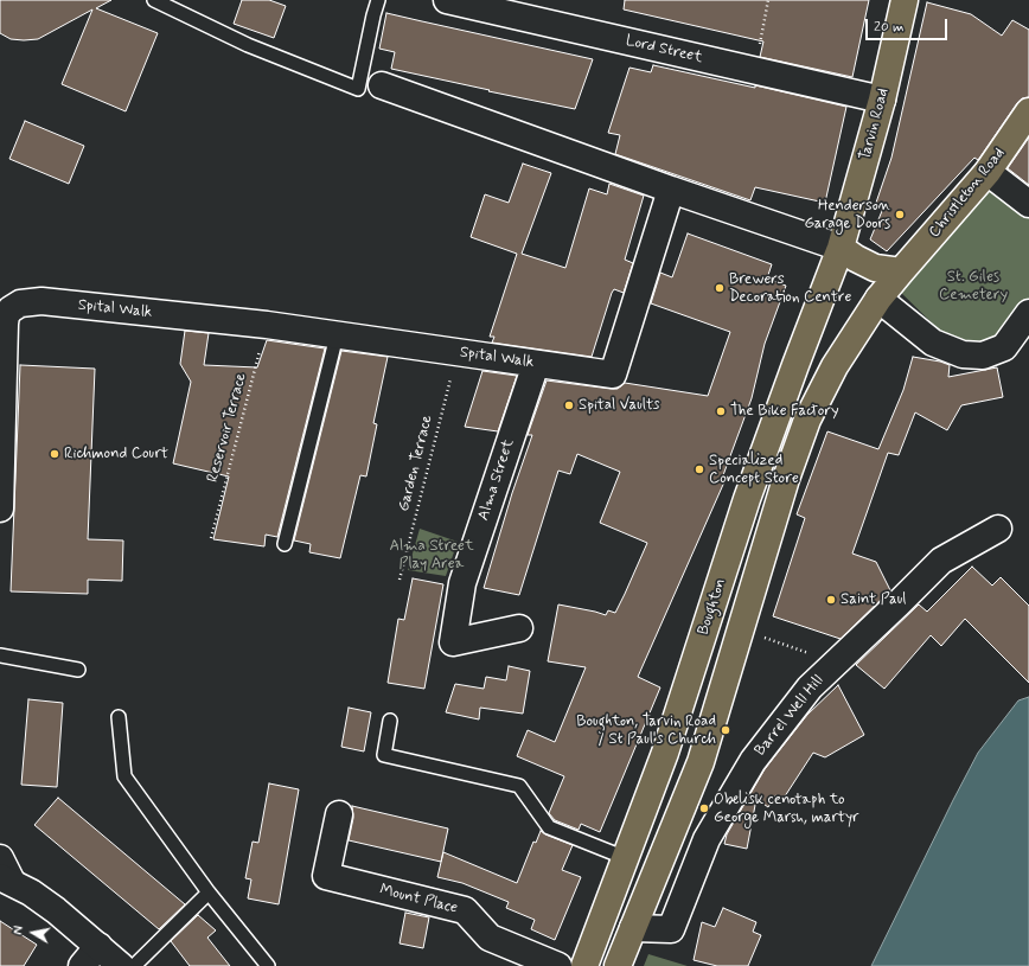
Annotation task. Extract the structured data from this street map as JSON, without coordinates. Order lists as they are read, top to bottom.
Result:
{
  "streets": {
    "highway": ["Tarvin Road", "Christleton Road", "Boughton"],
    "street": [
      "Lord Street",
      "Spital Walk",
      "Alma Street",
      "Barrel Well Hill",
      "Mount Place"
    ],
    "path": ["Reservoir Terrace", "Garden Terrace"]
  },
  "crossings": [
    ["Lord Street", "Tarvin Road"],
    ["Tarvin Road", "Boughton"],
    ["Christleton Road", "Boughton"],
    ["Spital Walk", "Reservoir Terrace"],
    ["Spital Walk", "Garden Terrace"],
    ["Spital Walk", "Alma Street"],
    ["Boughton", "Barrel Well Hill"]
  ],
  "parks": ["St. Giles Cemetery", "Alma Street Play Area"],
  "places": [
    "Henderson Garage Doors",
    "Brewers Decoration Centre",
    "Spital Vaults",
    "The Bike Factory",
    "Richmond Court",
    "Specialized Concept Store",
    "Saint Paul",
    "Boughton, Tarvin Road / St Paul's Church",
    "Obelisk cenotaph to George Marsh, martyr"
  ],
  "scale_bar": "20 m",
  "north": "left"
}
